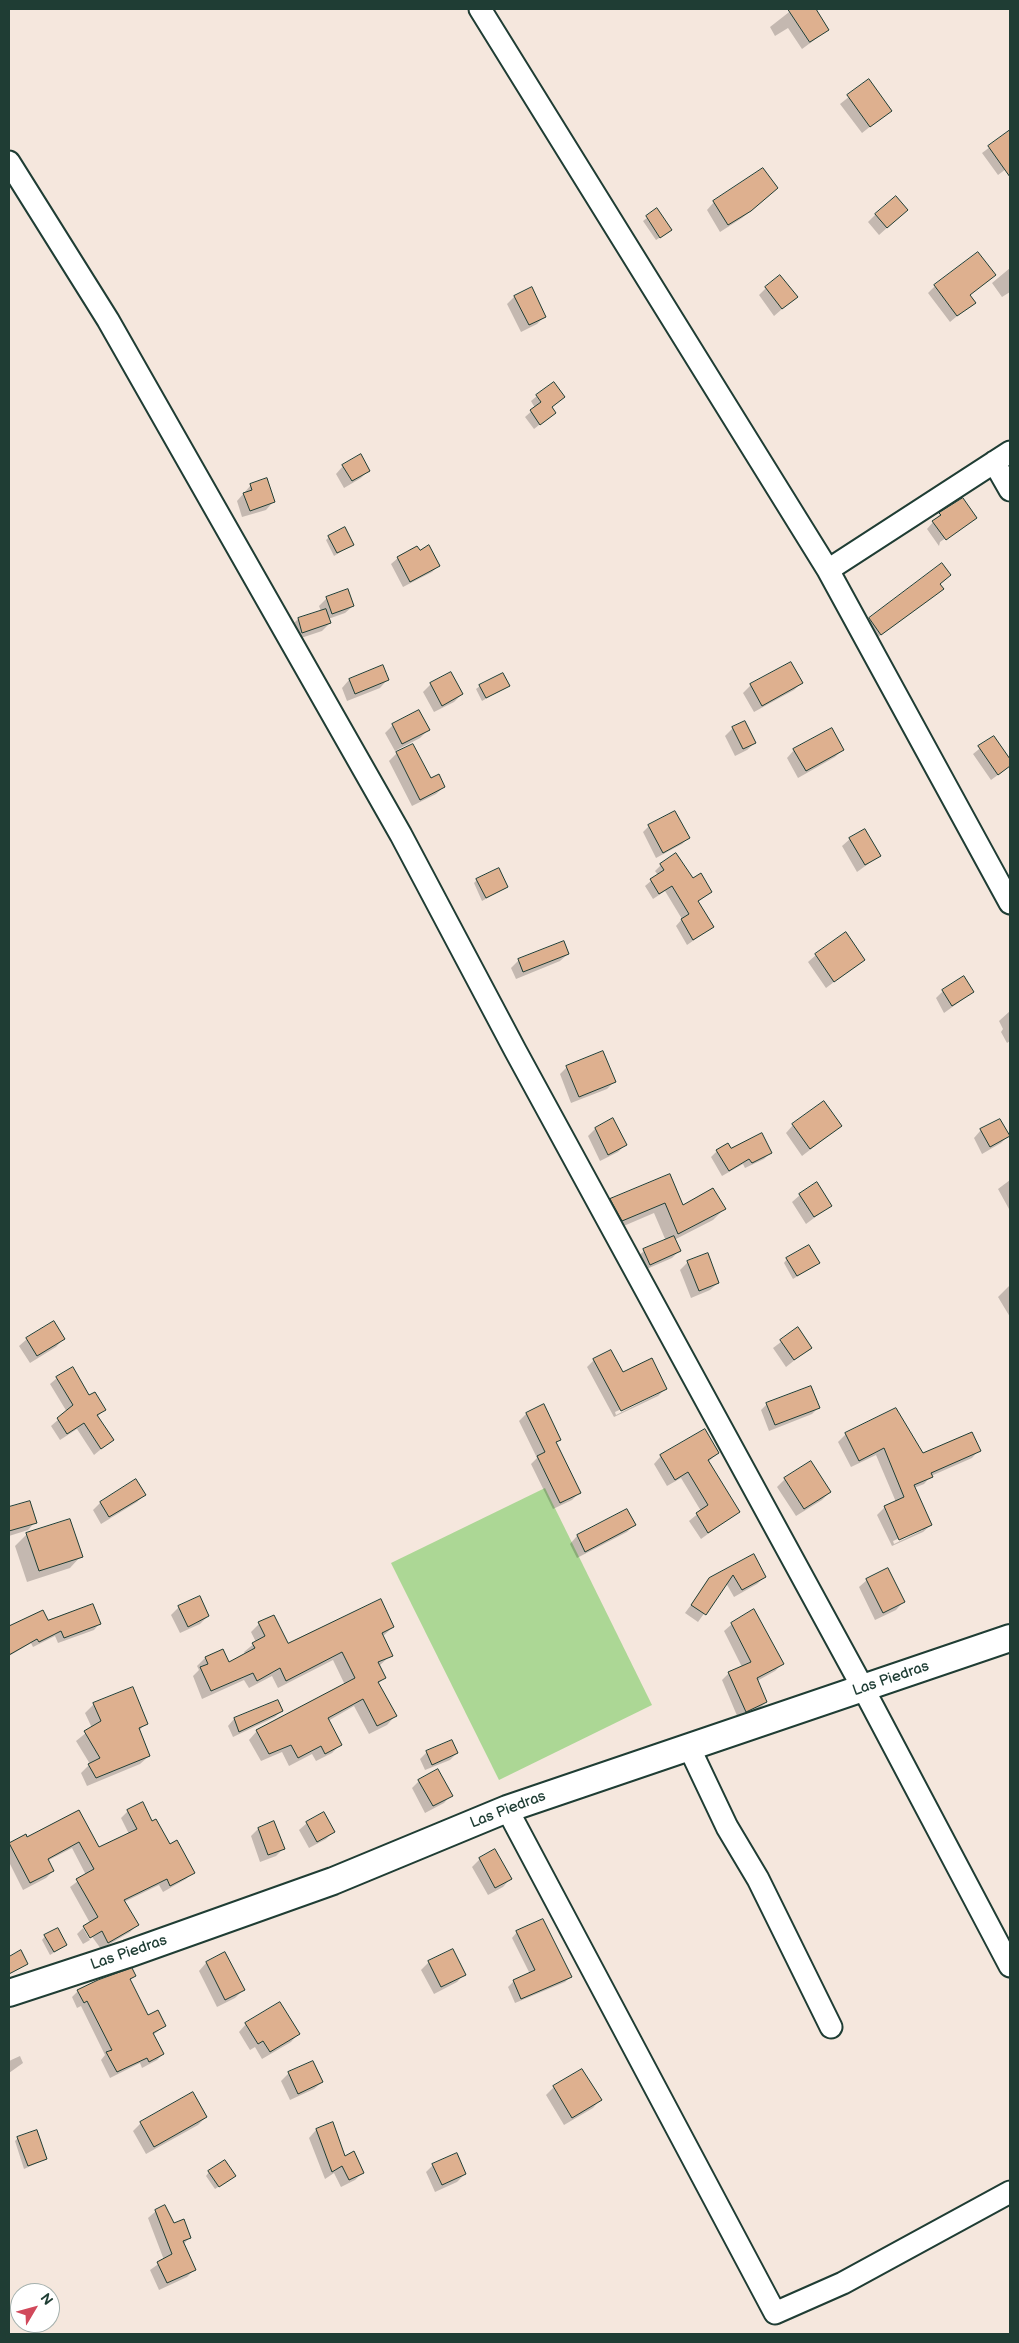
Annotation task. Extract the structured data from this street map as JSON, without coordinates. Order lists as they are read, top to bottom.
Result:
{
  "streets": {
    "street": ["Las Piedras"]
  },
  "north": "top right"
}
